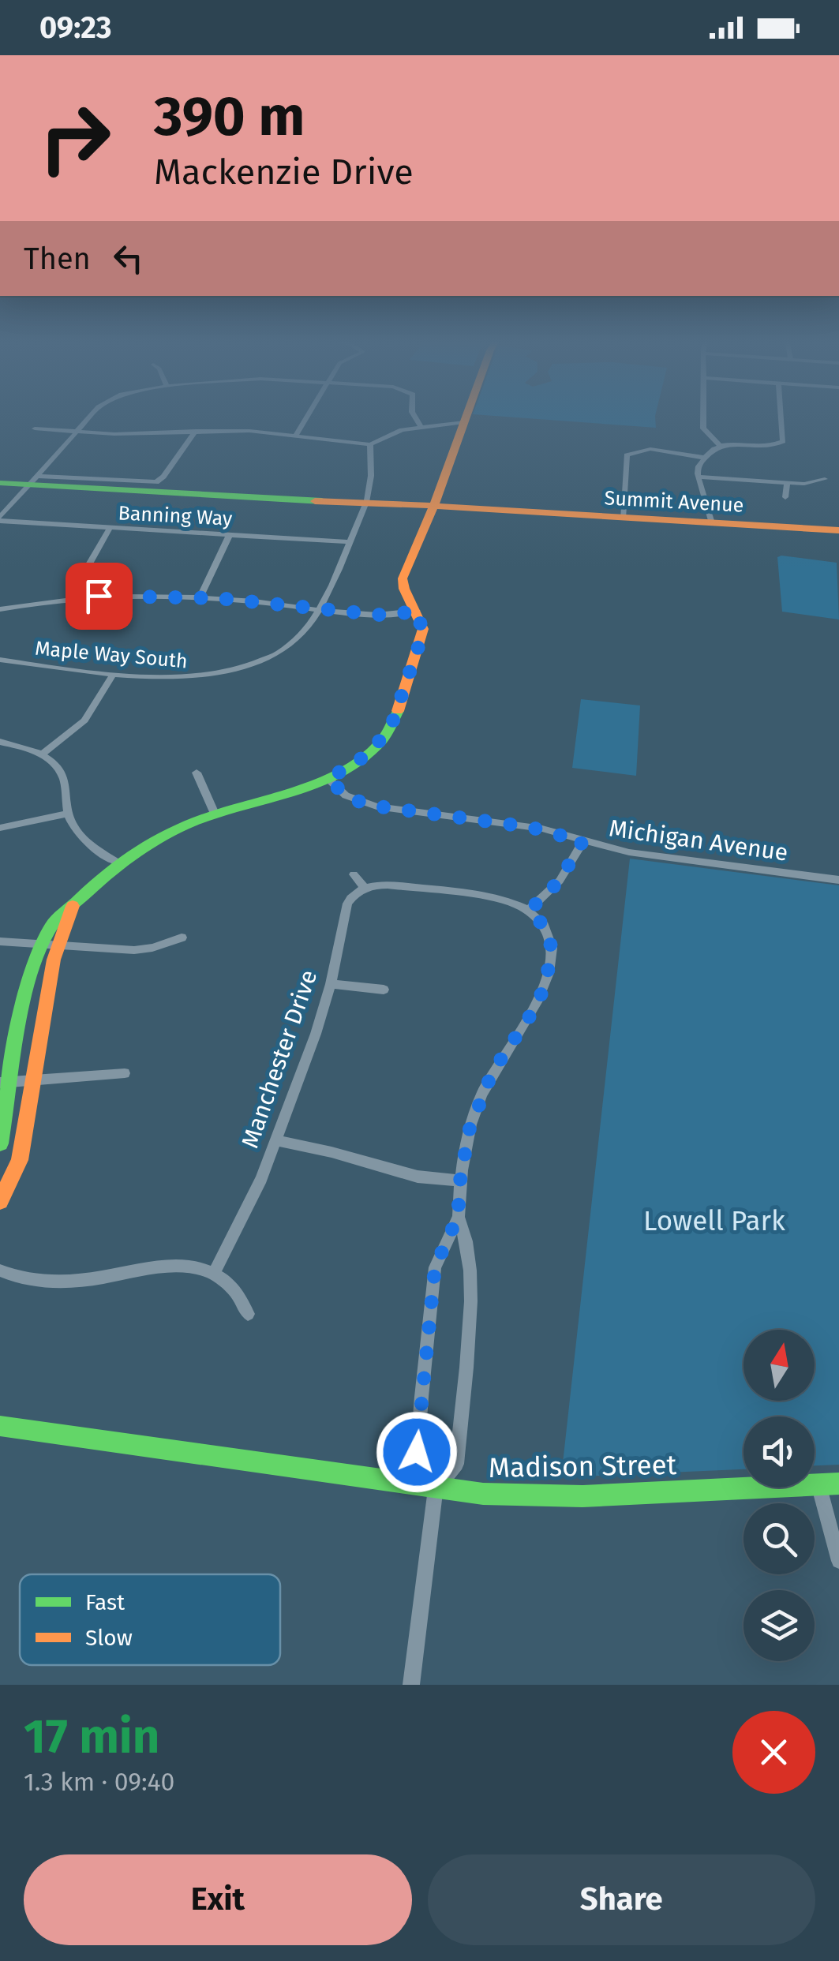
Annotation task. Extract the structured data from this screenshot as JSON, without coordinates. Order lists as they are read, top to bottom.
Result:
{
  "streets": {
    "street": [
      "Summit Avenue",
      "Banning Way",
      "Maple Way South",
      "Michigan Avenue",
      "Manchester Drive",
      "Madison Street"
    ]
  },
  "crossings": [
    ["Summit Avenue", "Maple Way South"],
    ["Banning Way", "Maple Way South"]
  ],
  "parks": ["Lowell Park"],
  "legend": ["Fast", "Slow"],
  "north": "top",
  "page": {
    "status": "09:23",
    "turn": ["390 m", "Mackenzie Drive"],
    "then": "Then",
    "heading": ["17 min", "1.3 km · 09:40"],
    "buttons": ["Exit", "Share"]
  }
}
